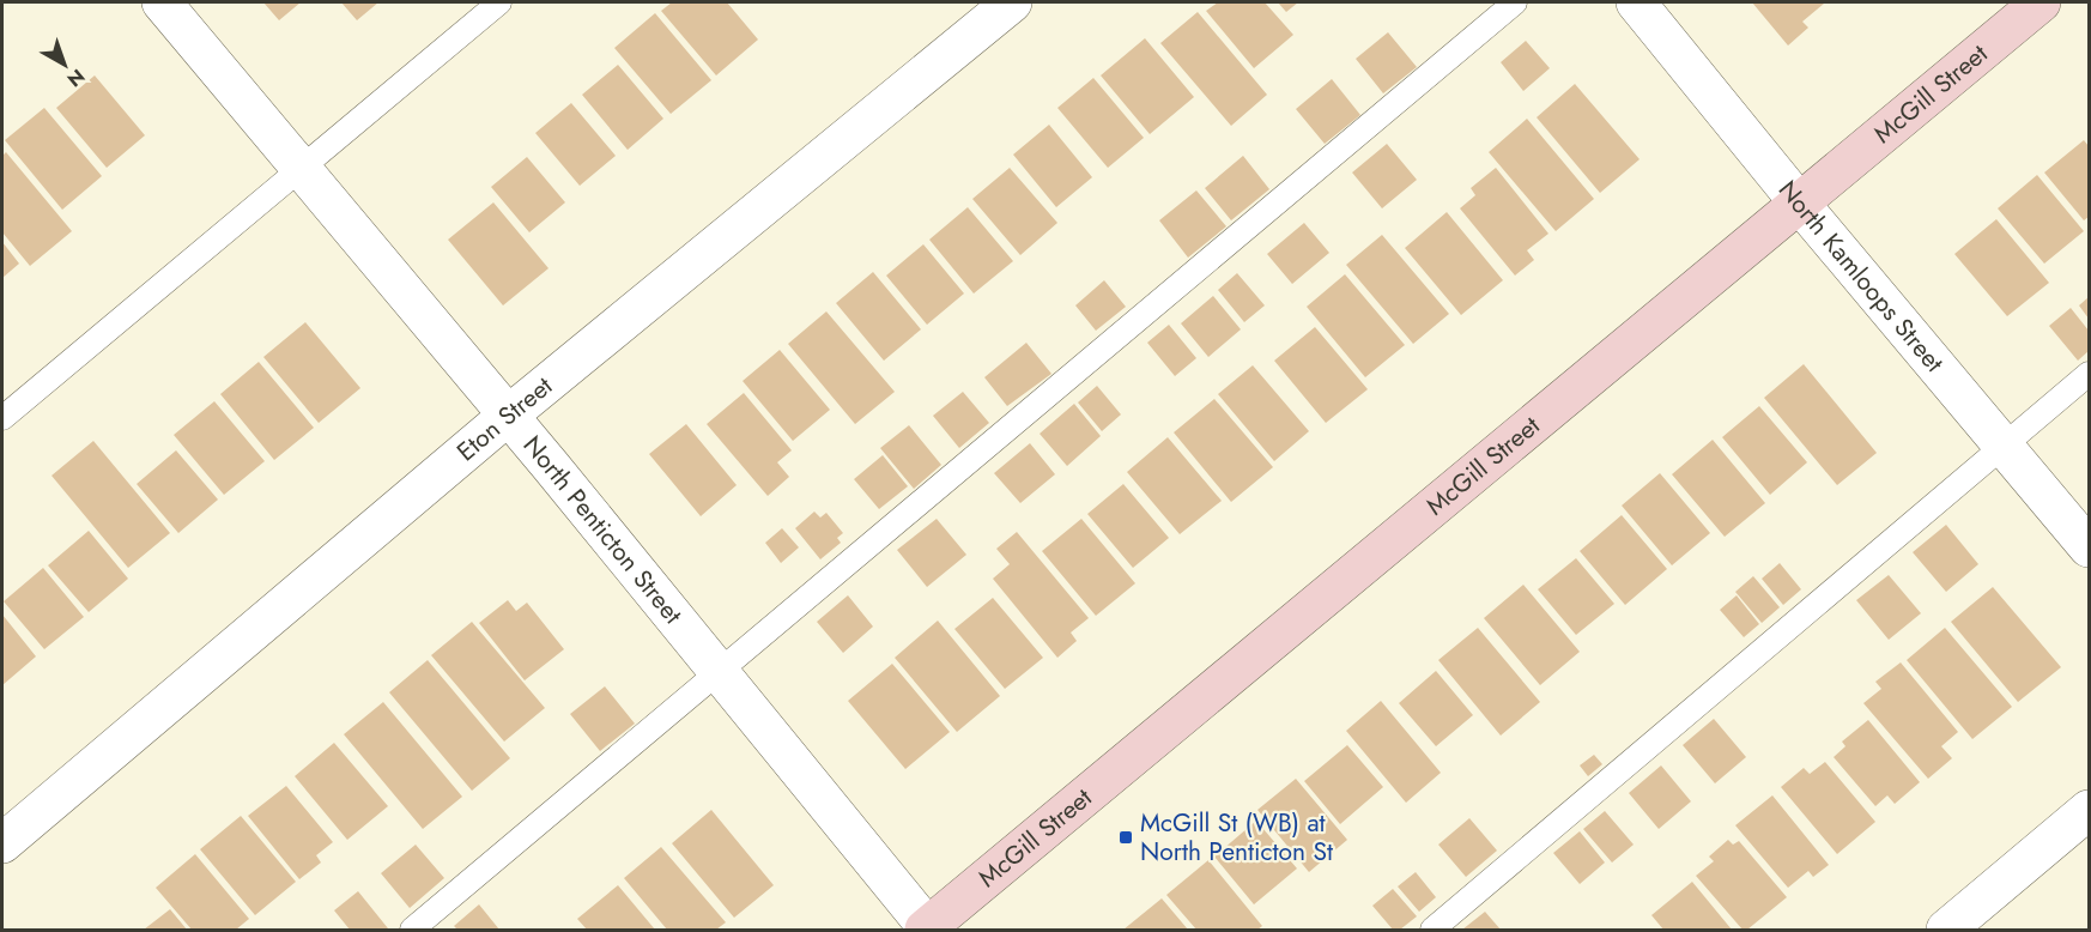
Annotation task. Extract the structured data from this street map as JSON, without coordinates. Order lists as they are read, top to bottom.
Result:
{
  "streets": {
    "main road": ["McGill Street"],
    "street": ["North Kamloops Street", "Eton Street", "North Penticton Street"]
  },
  "crossings": [
    ["McGill Street", "North Kamloops Street"],
    ["McGill Street", "North Penticton Street"],
    ["Eton Street", "North Penticton Street"]
  ],
  "places": {
    "transit": ["McGill St (WB) at North Penticton St"]
  },
  "north": "bottom right"
}
